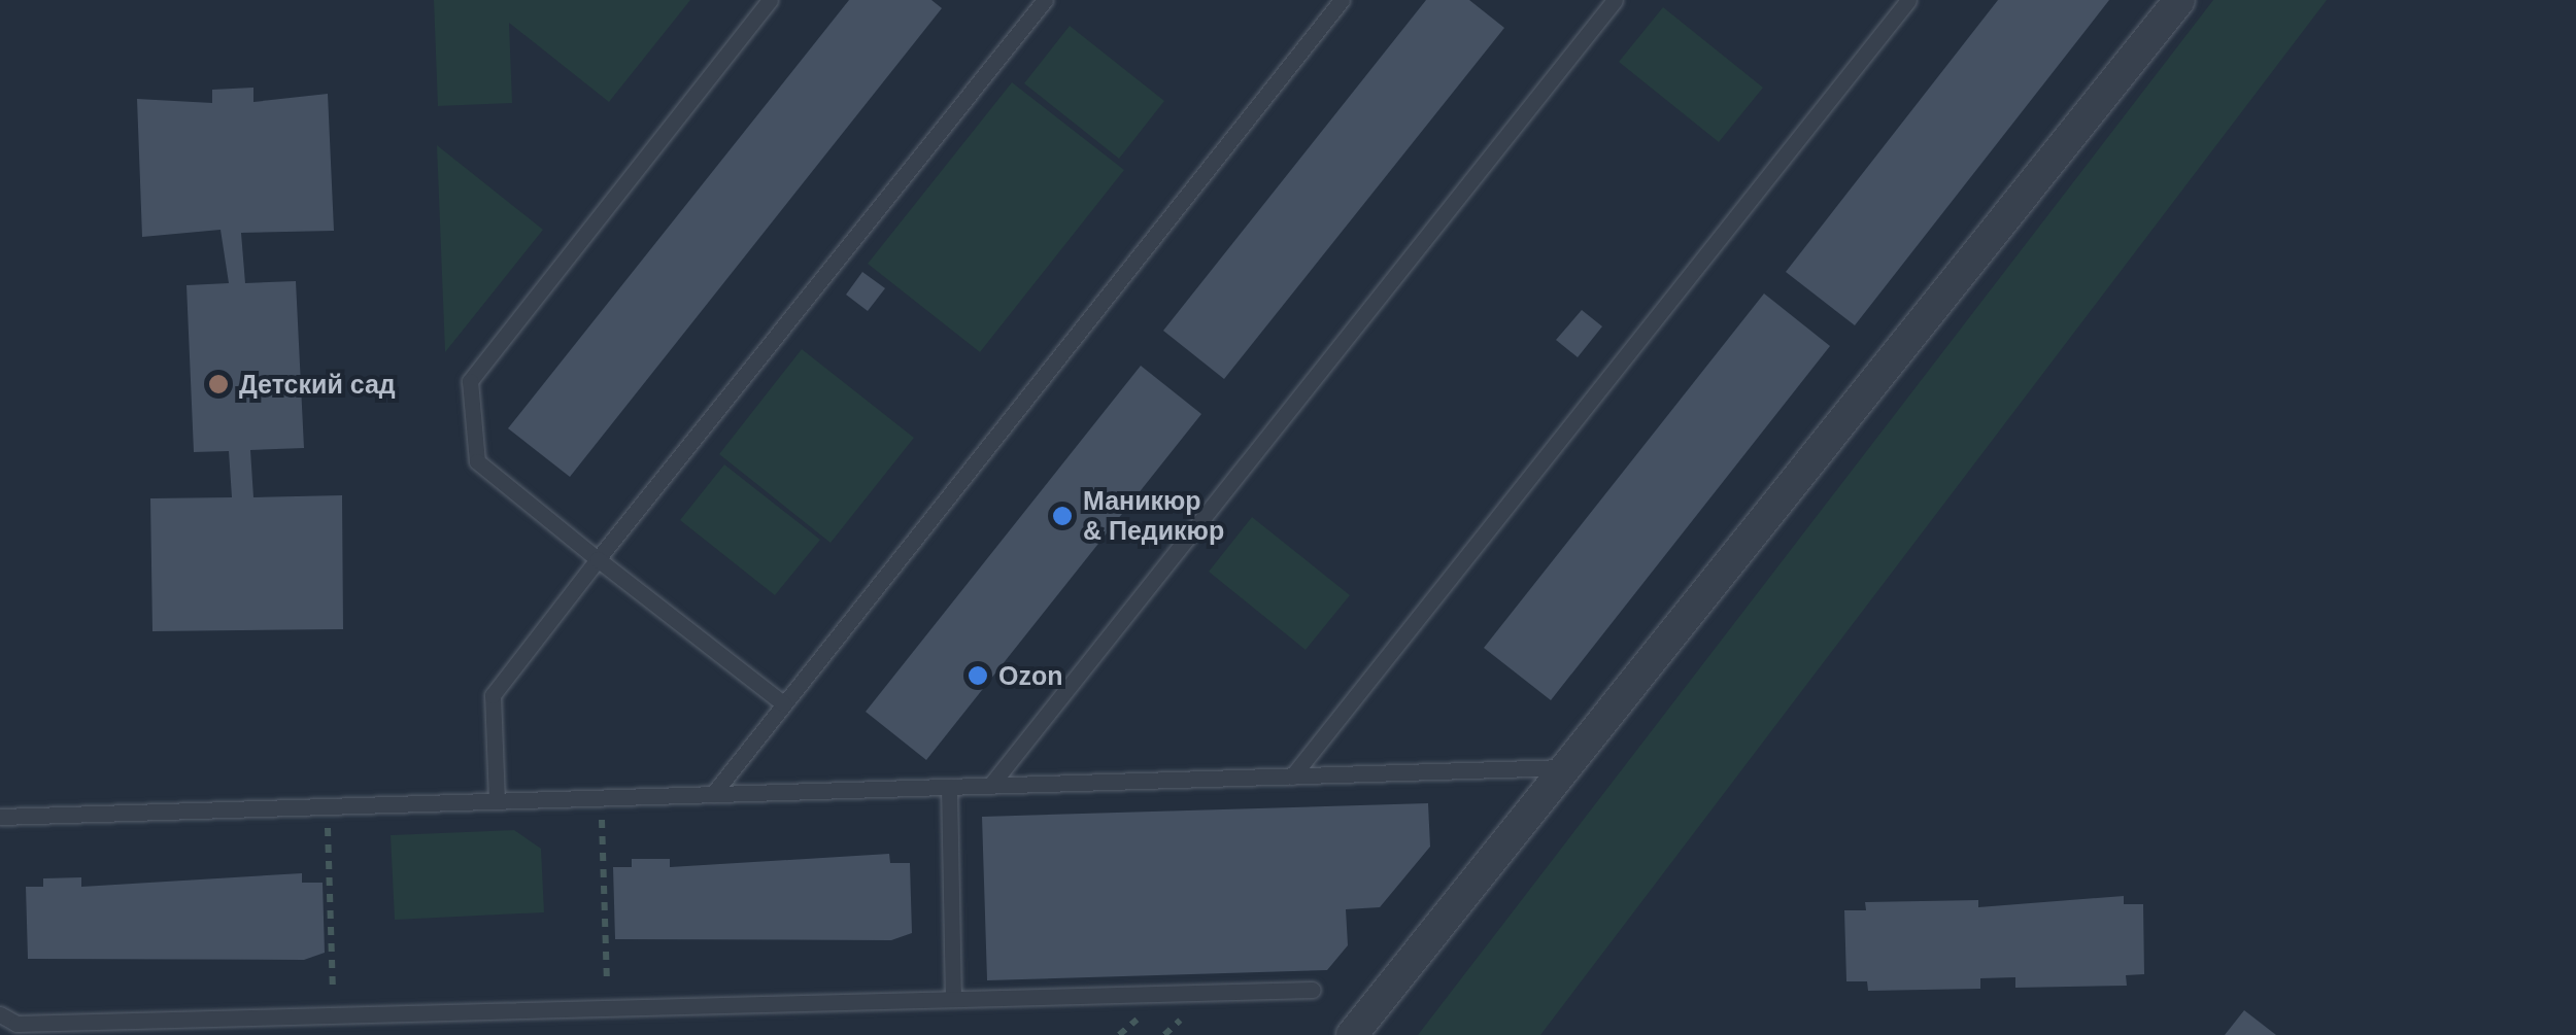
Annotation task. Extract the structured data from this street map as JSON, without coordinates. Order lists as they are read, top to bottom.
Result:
{
  "places": ["Детский сад", "Маникюр & Педикюр", "Ozon"]
}
